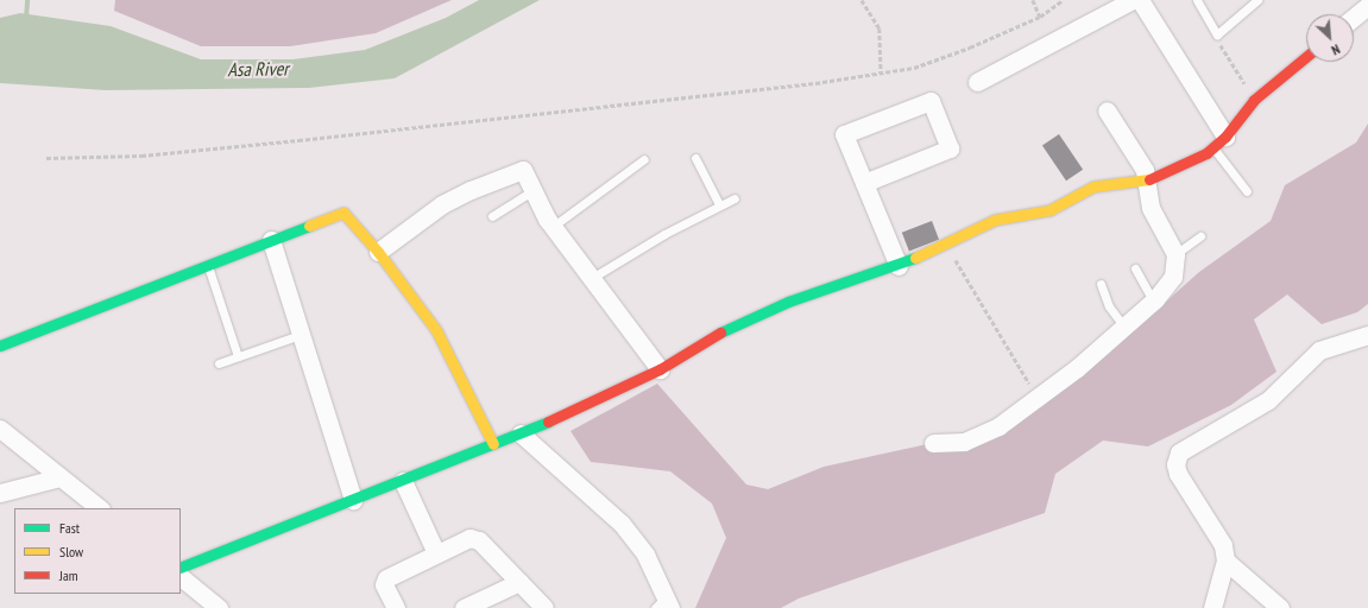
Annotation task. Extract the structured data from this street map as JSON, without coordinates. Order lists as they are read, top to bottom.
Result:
{
  "water": ["Asa River"],
  "legend": ["Fast", "Slow", "Jam"],
  "north": "bottom right"
}
